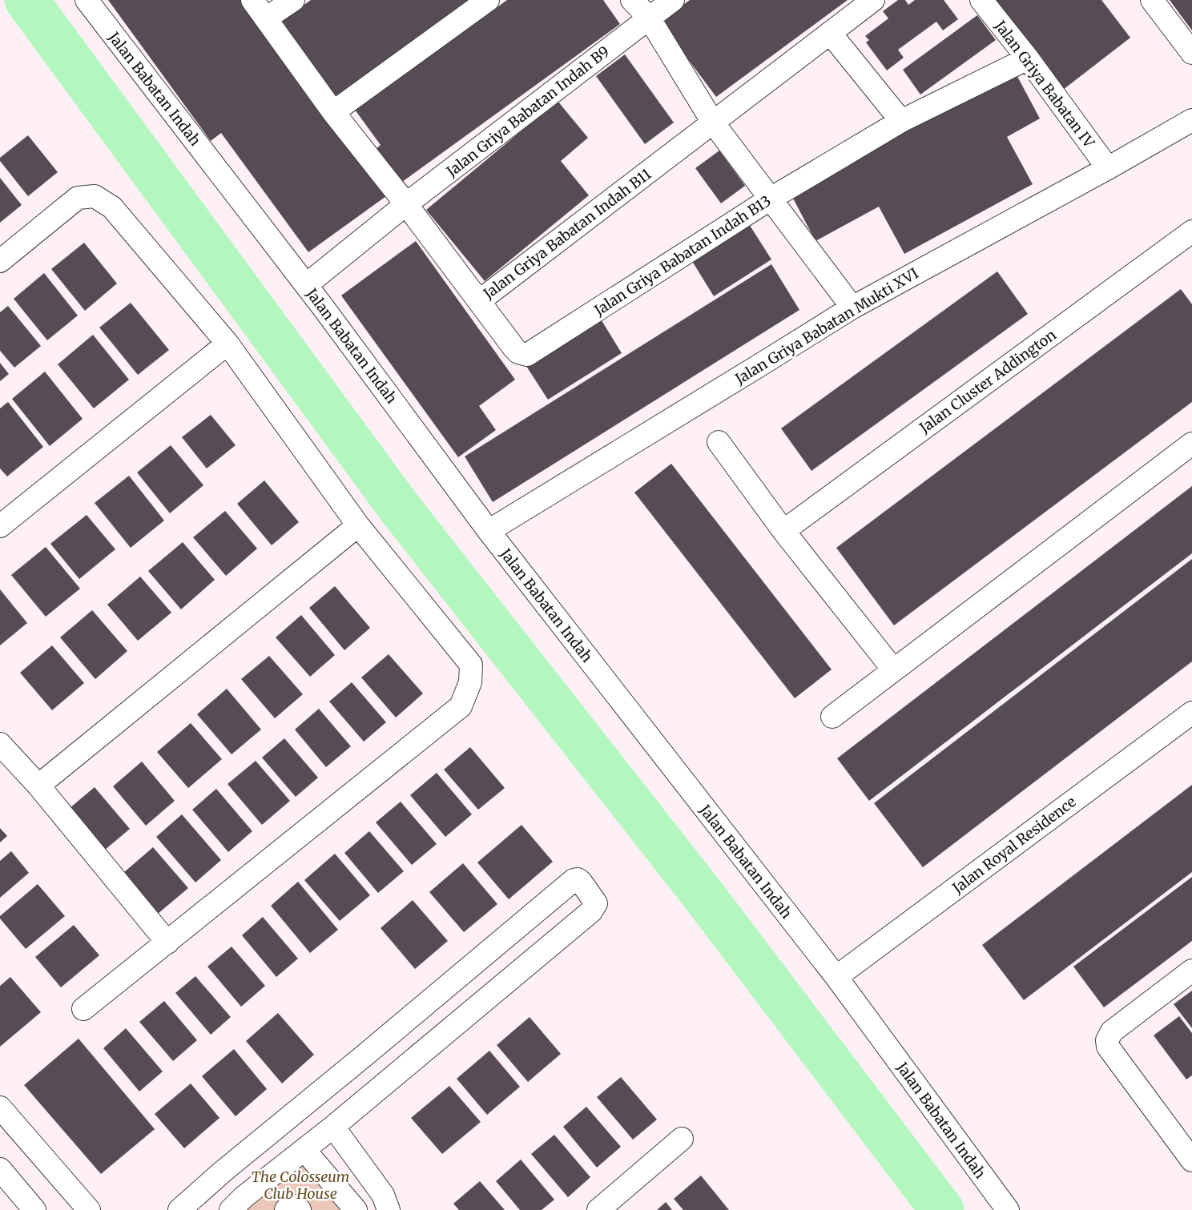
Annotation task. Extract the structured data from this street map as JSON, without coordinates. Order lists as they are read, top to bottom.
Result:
{
  "streets": {
    "street": [
      "Jalan Griya Babatan IV",
      "Jalan Babatan Indah",
      "Jalan Griya Babatan Indah B9",
      "Jalan Griya Babatan Indah B11",
      "Jalan Griya Babatan Indah B13",
      "Jalan Griya Babatan Mukti XVI",
      "Jalan Cluster Addington",
      "Jalan Royal Residence"
    ]
  },
  "crossings": [
    ["Jalan Griya Babatan IV", "Jalan Griya Babatan Indah B13"],
    ["Jalan Griya Babatan IV", "Jalan Griya Babatan Mukti XVI"],
    ["Jalan Babatan Indah", "Jalan Griya Babatan Indah B9"],
    ["Jalan Babatan Indah", "Jalan Griya Babatan Mukti XVI"],
    ["Jalan Babatan Indah", "Jalan Royal Residence"],
    ["Jalan Griya Babatan Indah B9", "Jalan Griya Babatan Indah B11"],
    ["Jalan Griya Babatan Indah B11", "Jalan Griya Babatan Indah B13"]
  ],
  "parks": ["The Colosseum Club House"]
}
